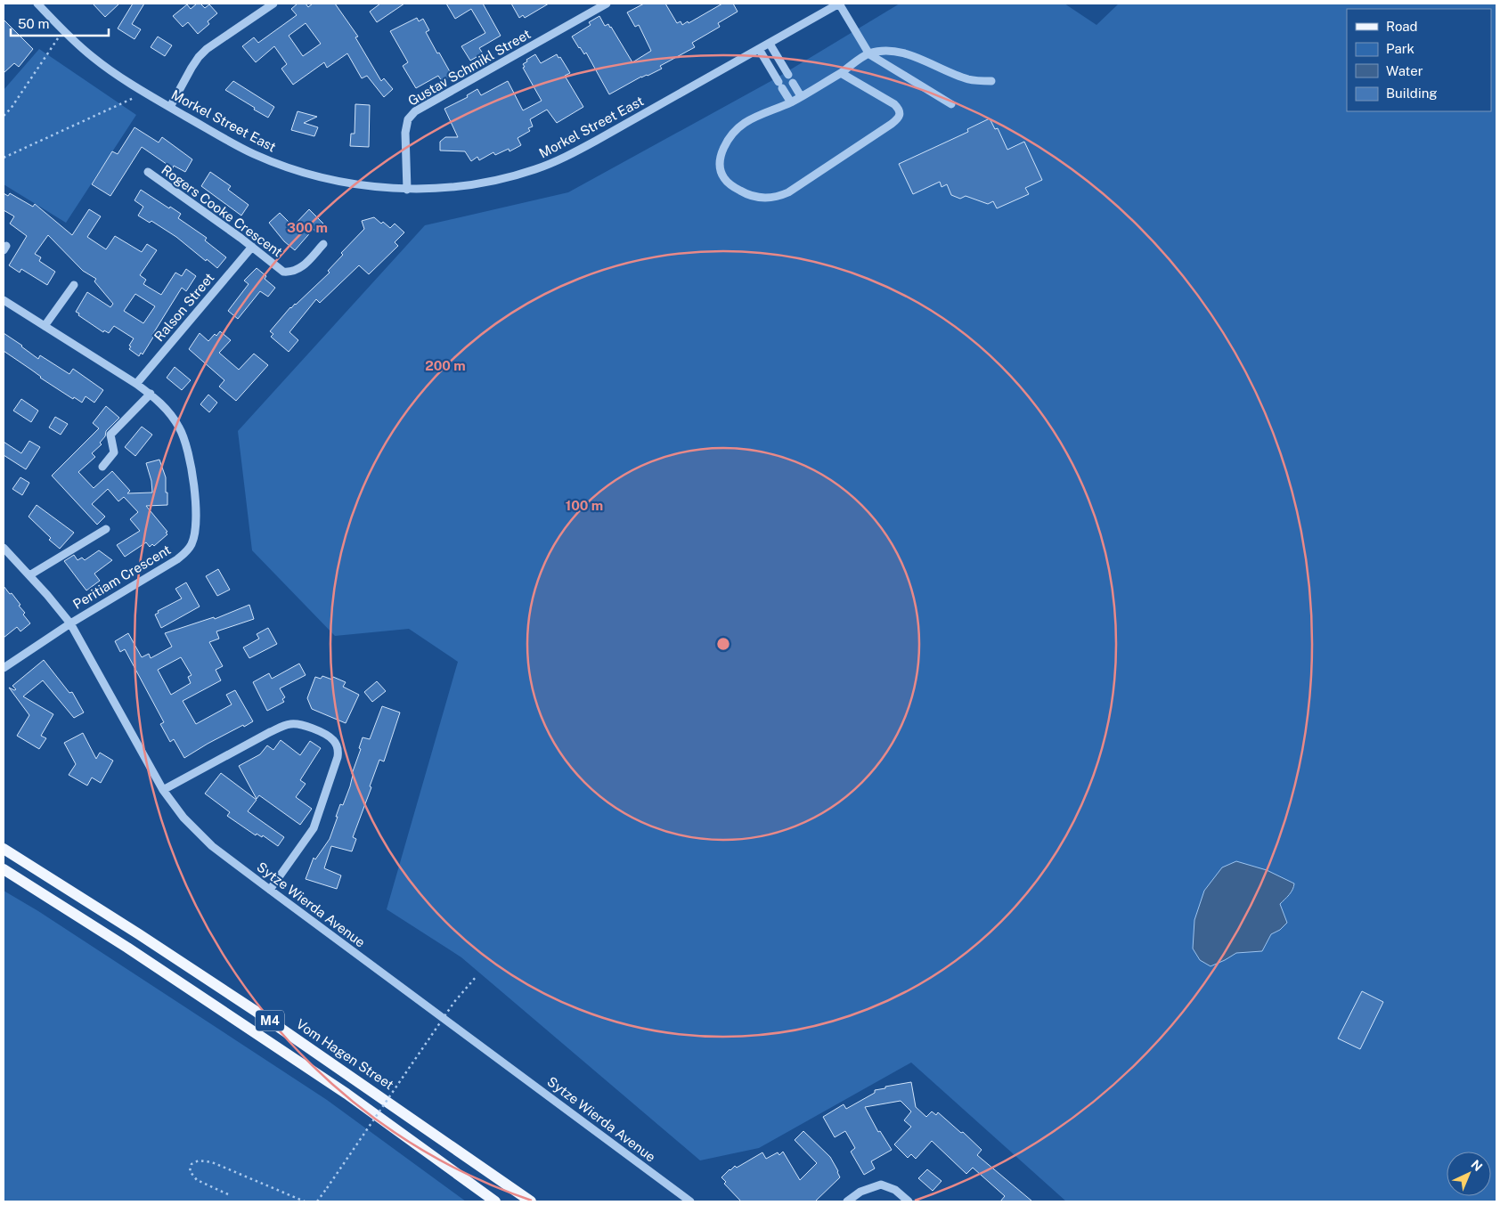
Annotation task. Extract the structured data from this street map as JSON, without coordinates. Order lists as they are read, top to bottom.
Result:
{
  "streets": {
    "main road": ["M4", "Vom Hagen Street"],
    "street": [
      "Gustav Schmikl Street",
      "Morkel Street East",
      "Rogers Cooke Crescent",
      "Ralson Street",
      "Peritiam Crescent",
      "Sytze Wierda Avenue"
    ]
  },
  "crossings": [
    ["Gustav Schmikl Street", "Morkel Street East"],
    ["Rogers Cooke Crescent", "Ralson Street"],
    ["Ralson Street", "Peritiam Crescent"],
    ["Peritiam Crescent", "Sytze Wierda Avenue"]
  ],
  "legend": [
    "Road",
    "Park",
    "Water",
    "Building"
  ],
  "scale_bar": "50 m",
  "north": "top right",
  "rings": ["300 m", "200 m", "100 m"]
}
